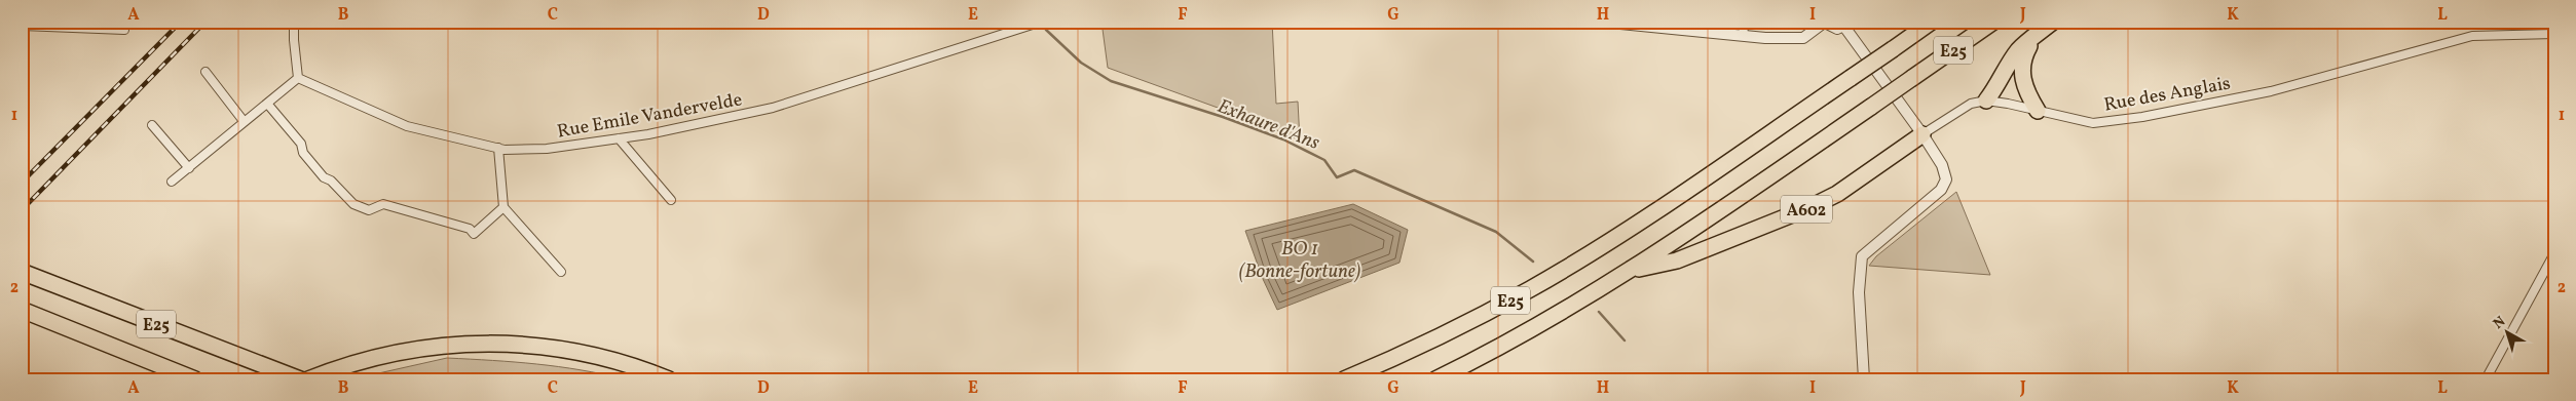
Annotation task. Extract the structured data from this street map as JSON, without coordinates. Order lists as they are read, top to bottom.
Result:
{
  "streets": {
    "highway": ["E25", "A602"],
    "street": ["Rue des Anglais", "Rue Emile Vandervelde"]
  },
  "crossings": [
    ["E25", "A602"],
    ["Rue des Anglais", "A602"]
  ],
  "water": ["Exhaure d'Ans", "BO 1 (Bonne-fortune)"],
  "north": "top left",
  "grid": {
    "columns": [
      "A",
      "B",
      "C",
      "D",
      "E",
      "F",
      "G",
      "H",
      "I",
      "J",
      "K",
      "L"
    ],
    "rows": ["1", "2"]
  }
}
